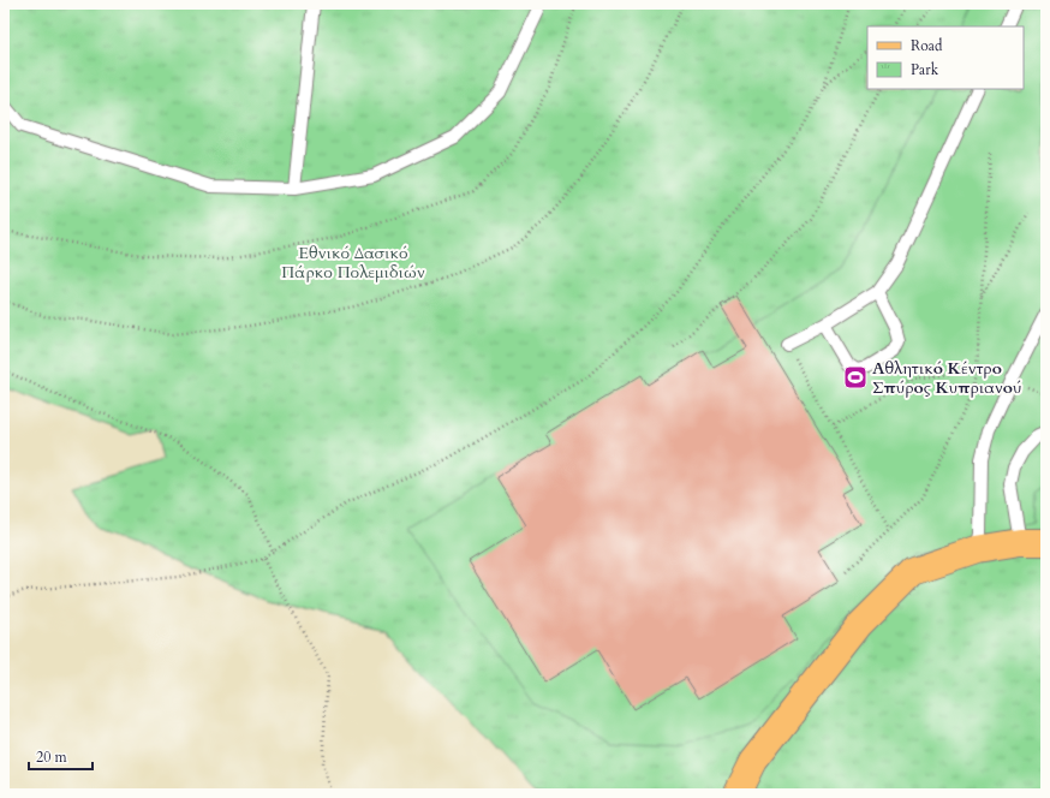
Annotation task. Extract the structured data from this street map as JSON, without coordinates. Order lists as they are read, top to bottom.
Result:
{
  "parks": ["Εθνικό Δασικό Πάρκο Πολεμιδιών"],
  "places": {
    "sports": ["Αθλητικό Κέντρο Σπύρος Κυπριανού"]
  },
  "legend": ["Road", "Park"],
  "scale_bar": "20 m"
}
